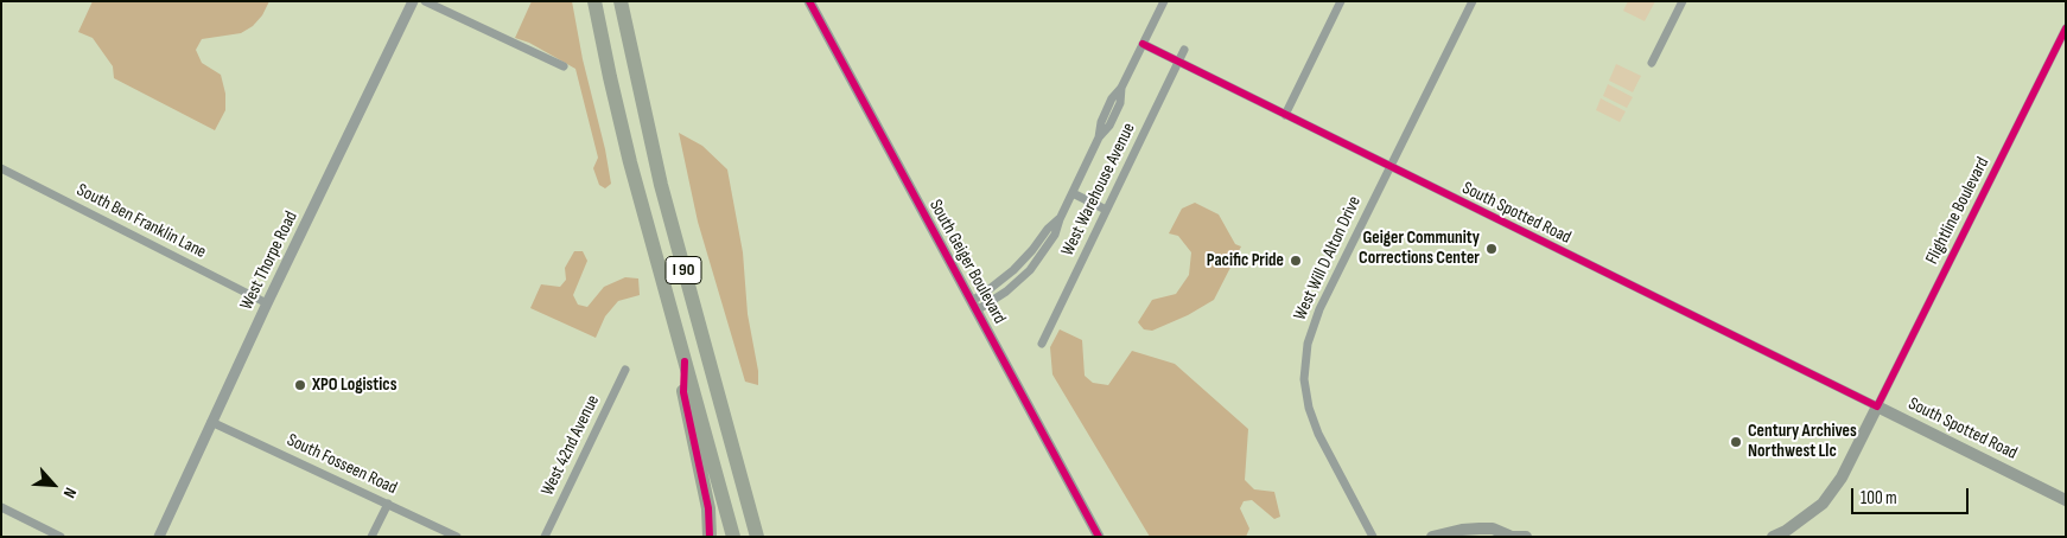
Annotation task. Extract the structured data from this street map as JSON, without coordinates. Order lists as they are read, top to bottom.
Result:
{
  "streets": {
    "highway": ["I 90"],
    "main road": ["Flightline Boulevard", "South Spotted Road"],
    "street": [
      "West Warehouse Avenue",
      "South Ben Franklin Lane",
      "West Will D Alton Drive",
      "West Thorpe Road",
      "South Geiger Boulevard",
      "West 42nd Avenue",
      "South Fosseen Road"
    ]
  },
  "crossings": [
    ["West Warehouse Avenue", "South Spotted Road"],
    ["Flightline Boulevard", "South Spotted Road"],
    ["South Spotted Road", "West Will D Alton Drive"],
    ["South Ben Franklin Lane", "West Thorpe Road"],
    ["West Thorpe Road", "South Fosseen Road"]
  ],
  "places": [
    "Geiger Community Corrections Center",
    "Pacific Pride",
    "XPO Logistics",
    "Century Archives Northwest Llc"
  ],
  "scale_bar": "100 m",
  "north": "bottom right"
}
